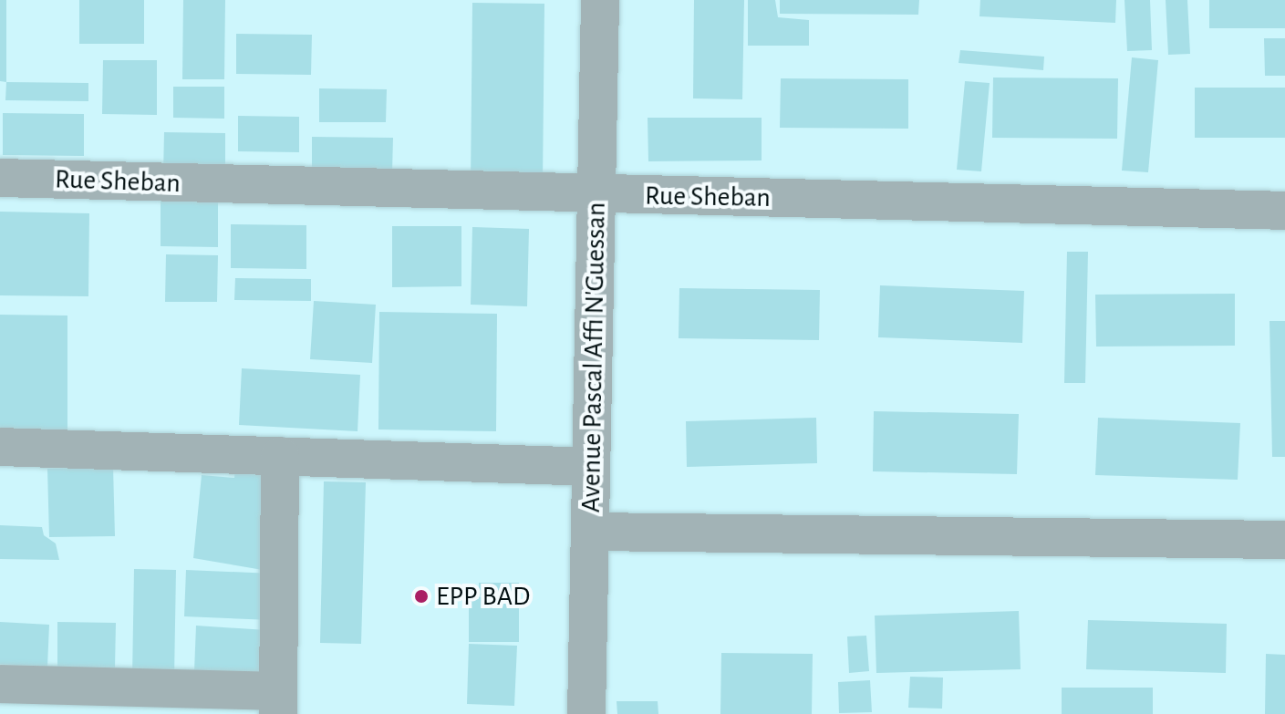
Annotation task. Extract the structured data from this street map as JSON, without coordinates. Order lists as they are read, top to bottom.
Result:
{
  "streets": {
    "street": ["Rue Sheban", "Avenue Pascal Affi N'Guessan"]
  },
  "crossings": [
    ["Rue Sheban", "Avenue Pascal Affi N'Guessan"]
  ],
  "places": ["EPP BAD"]
}
